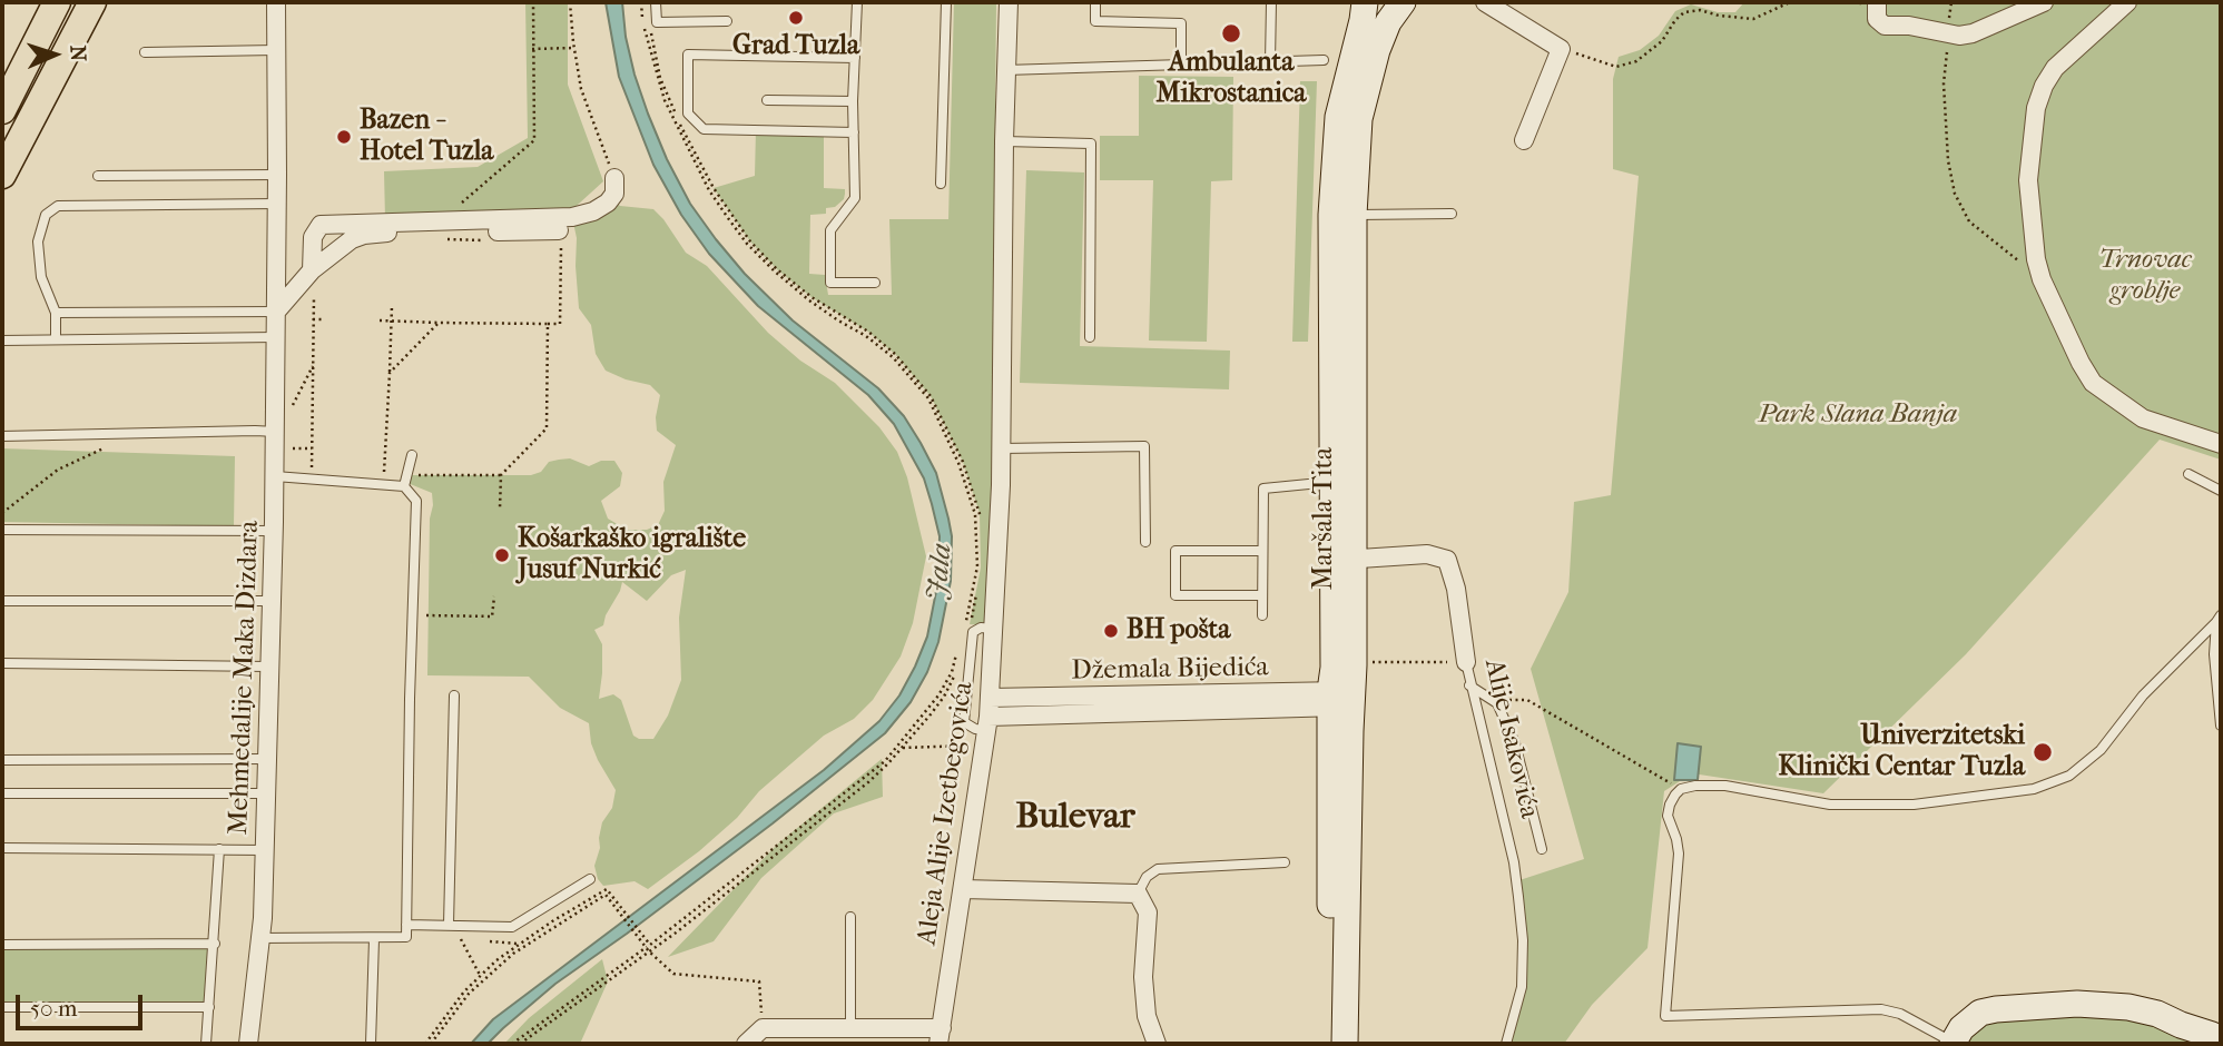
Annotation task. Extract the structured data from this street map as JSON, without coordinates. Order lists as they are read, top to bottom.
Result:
{
  "streets": {
    "main road": ["Maršala Tita"],
    "street": [
      "Džemala Bijedića",
      "Mehmedalije Maka Dizdara",
      "Alije Isakovića",
      "Aleja Alije Izetbegovića"
    ]
  },
  "crossings": [
    ["Maršala Tita", "Džemala Bijedića"],
    ["Maršala Tita", "Alije Isakovića"],
    ["Džemala Bijedića", "Aleja Alije Izetbegovića"]
  ],
  "districts": ["Bulevar"],
  "water": ["Jala"],
  "parks": ["Trnovac groblje", "Park Slana Banja"],
  "places": [
    "Grad Tuzla",
    "Ambulanta Mikrostanica",
    "Bazen - Hotel Tuzla",
    "Košarkaško igralište Jusuf Nurkić",
    "BH pošta",
    "Univerzitetski Klinički Centar Tuzla"
  ],
  "scale_bar": "50 m",
  "north": "right"
}
